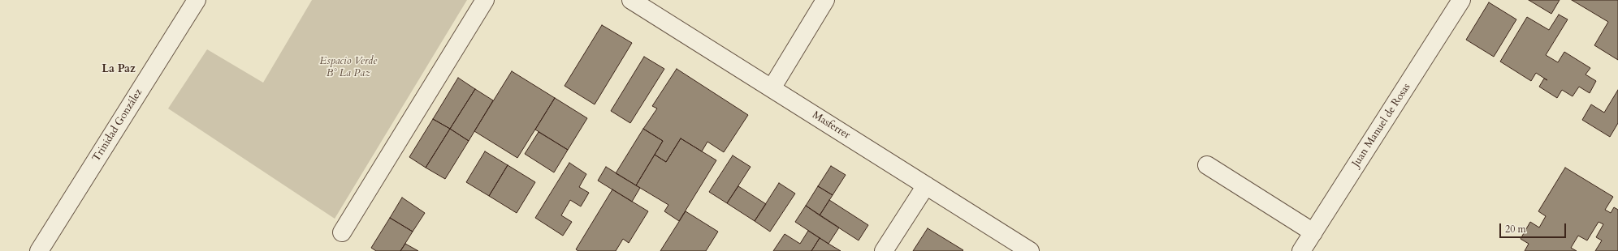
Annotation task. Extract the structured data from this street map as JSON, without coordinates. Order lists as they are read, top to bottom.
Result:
{
  "streets": {
    "street": ["Trinidad González", "Masferrer", "Juan Manuel de Rosas"]
  },
  "districts": ["La Paz"],
  "parks": ["Espacio Verde B° La Paz"],
  "scale_bar": "20 m"
}
